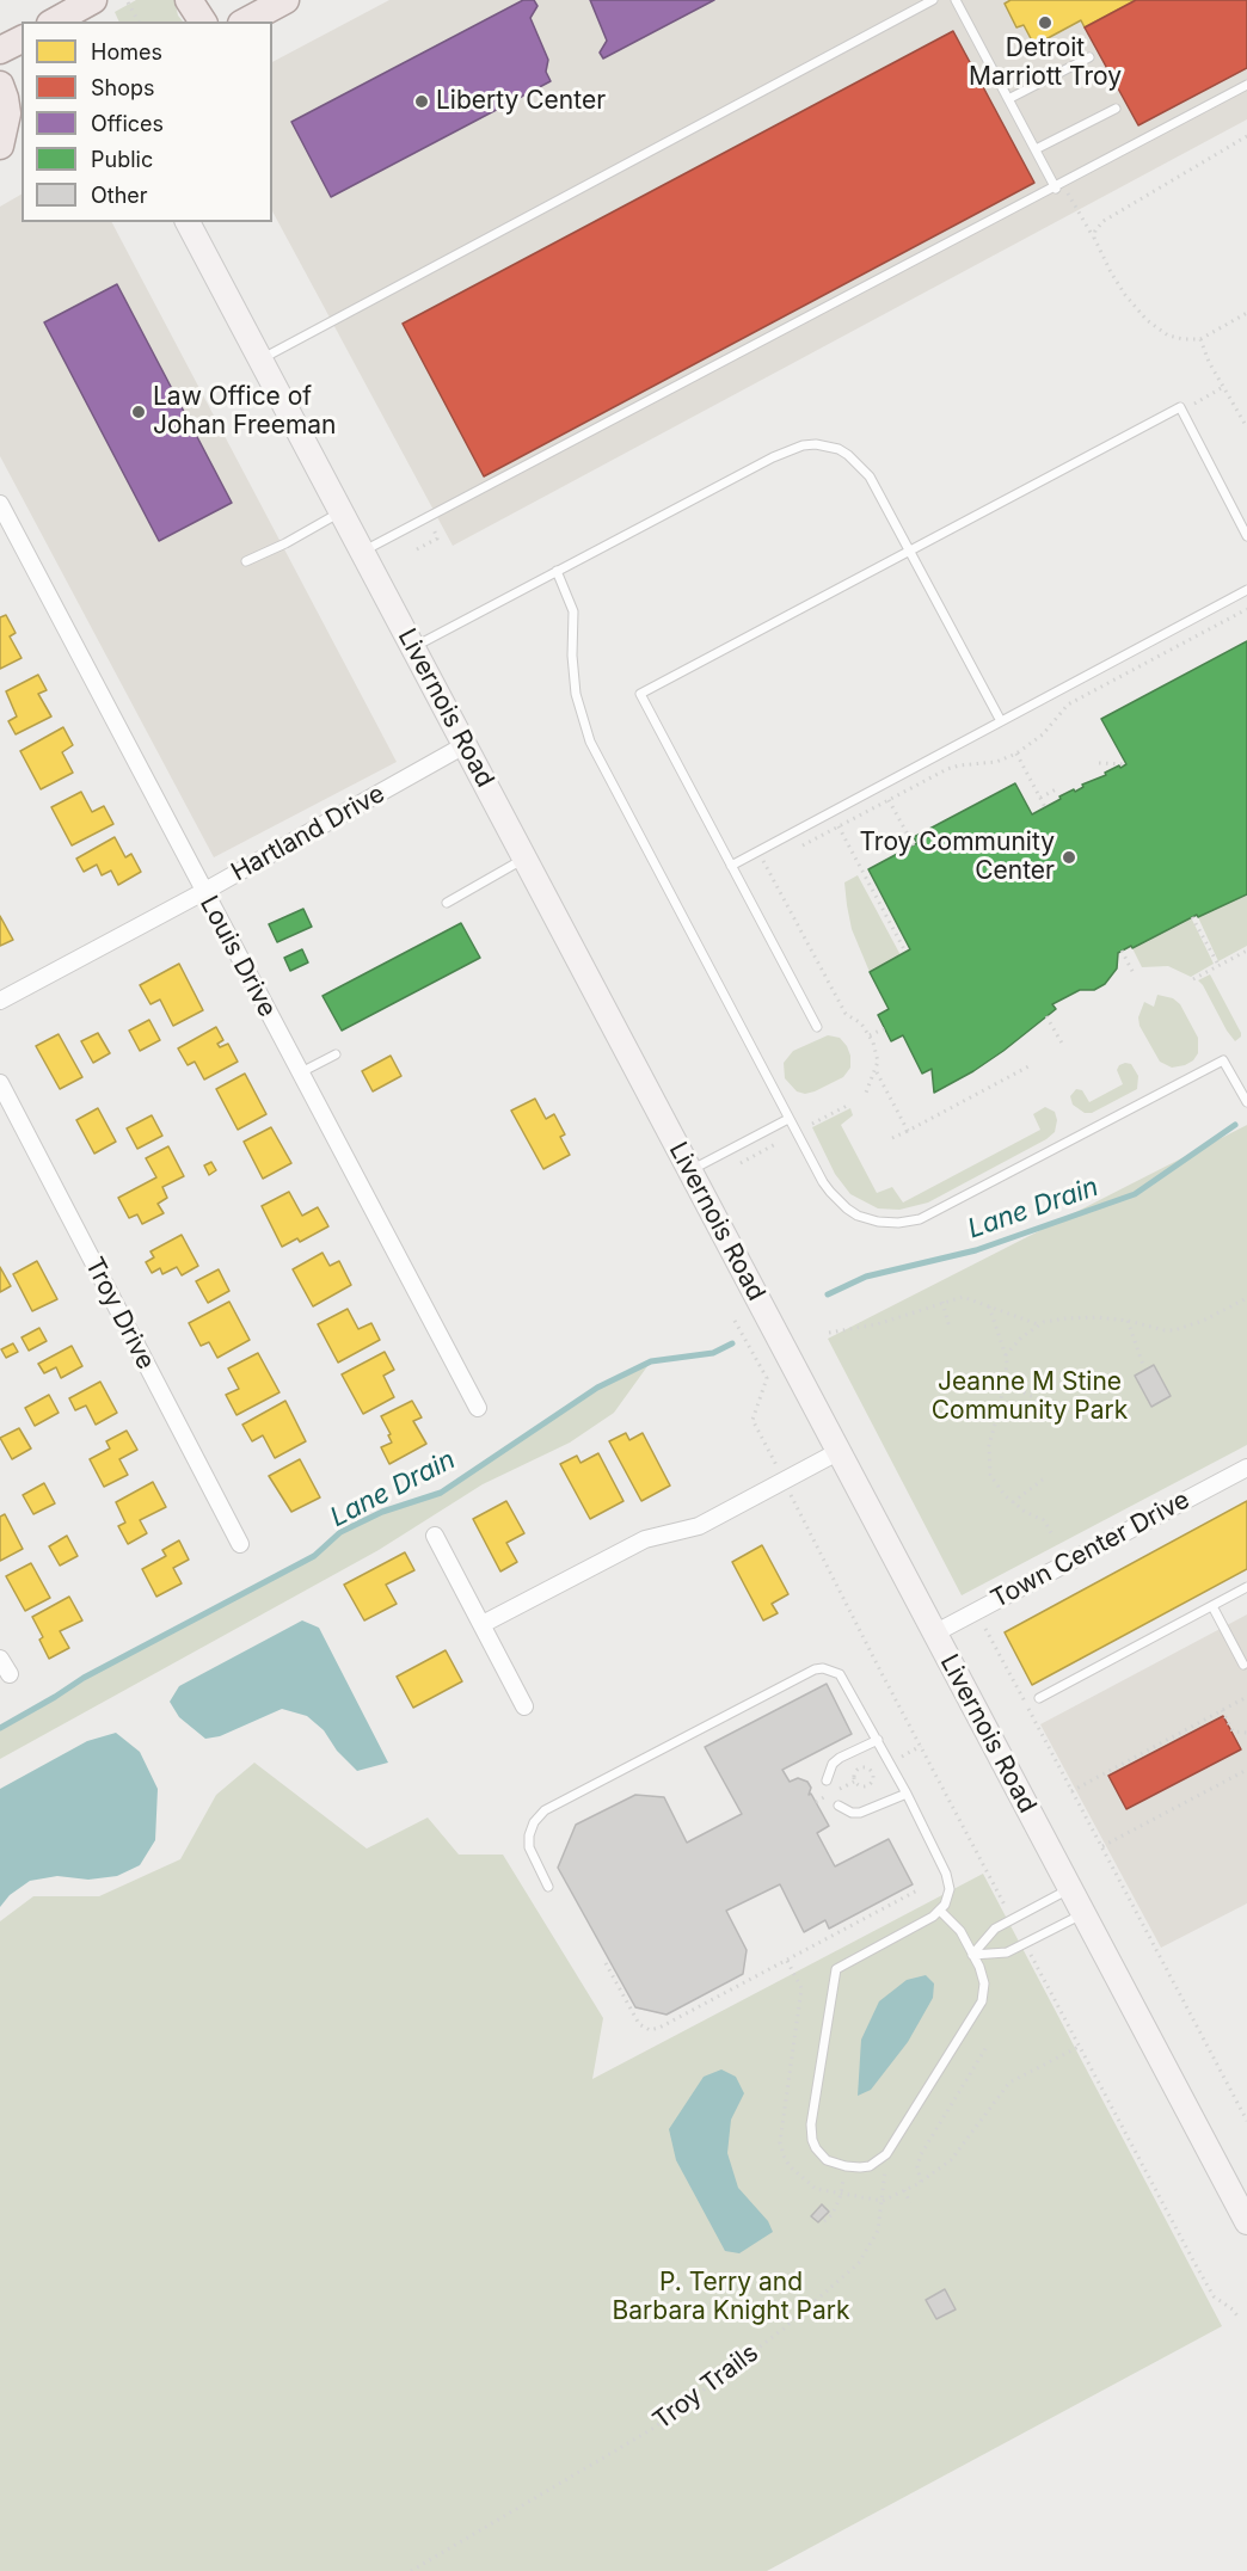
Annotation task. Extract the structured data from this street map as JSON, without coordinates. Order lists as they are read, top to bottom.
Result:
{
  "streets": {
    "main road": ["Livernois Road"],
    "street": [
      "Hartland Drive",
      "Louis Drive",
      "Troy Drive",
      "Town Center Drive"
    ],
    "path": ["Troy Trails"]
  },
  "crossings": [
    ["Livernois Road", "Hartland Drive"],
    ["Livernois Road", "Town Center Drive"],
    ["Hartland Drive", "Louis Drive"]
  ],
  "water": ["Lane Drain"],
  "parks": ["Jeanne M Stine Community Park", "P. Terry and Barbara Knight Park"],
  "places": [
    "Detroit Marriott Troy",
    "Liberty Center",
    "Law Office of Johan Freeman",
    "Troy Community Center"
  ],
  "legend": [
    "Homes",
    "Shops",
    "Offices",
    "Public",
    "Other"
  ]
}
